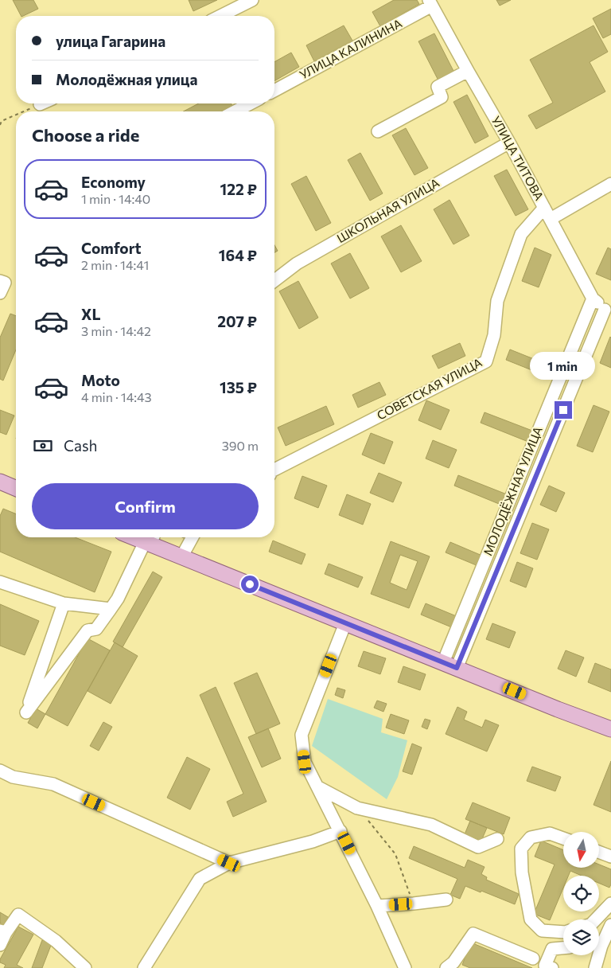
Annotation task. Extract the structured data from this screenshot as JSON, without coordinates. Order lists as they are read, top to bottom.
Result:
{
  "streets": {
    "street": [
      "УЛИЦА КАЛИНИНА",
      "УЛИЦА ТИТОВА",
      "ШКОЛЬНАЯ УЛИЦА",
      "СОВЕТСКАЯ УЛИЦА",
      "МОЛОДЁЖНАЯ УЛИЦА"
    ]
  },
  "crossings": [
    ["УЛИЦА КАЛИНИНА", "УЛИЦА ТИТОВА"],
    ["УЛИЦА ТИТОВА", "ШКОЛЬНАЯ УЛИЦА"],
    ["УЛИЦА ТИТОВА", "СОВЕТСКАЯ УЛИЦА"],
    ["УЛИЦА ТИТОВА", "МОЛОДЁЖНАЯ УЛИЦА"]
  ],
  "north": "bottom",
  "page": {
    "banner": ["улица Гагарина", "Молодёжная улица"],
    "heading": "Choose a ride",
    "list": [
      {
        "name": "Economy",
        "note": "1 min · 14:40",
        "value": "122 ₽"
      },
      {
        "name": "Comfort",
        "note": "2 min · 14:41",
        "value": "164 ₽"
      },
      {
        "name": "XL",
        "note": "3 min · 14:42",
        "value": "207 ₽"
      },
      {
        "name": "Moto",
        "note": "4 min · 14:43",
        "value": "135 ₽"
      }
    ],
    "bubble": "1 min",
    "pay": ["Cash", "390 m"],
    "buttons": "Confirm"
  }
}
